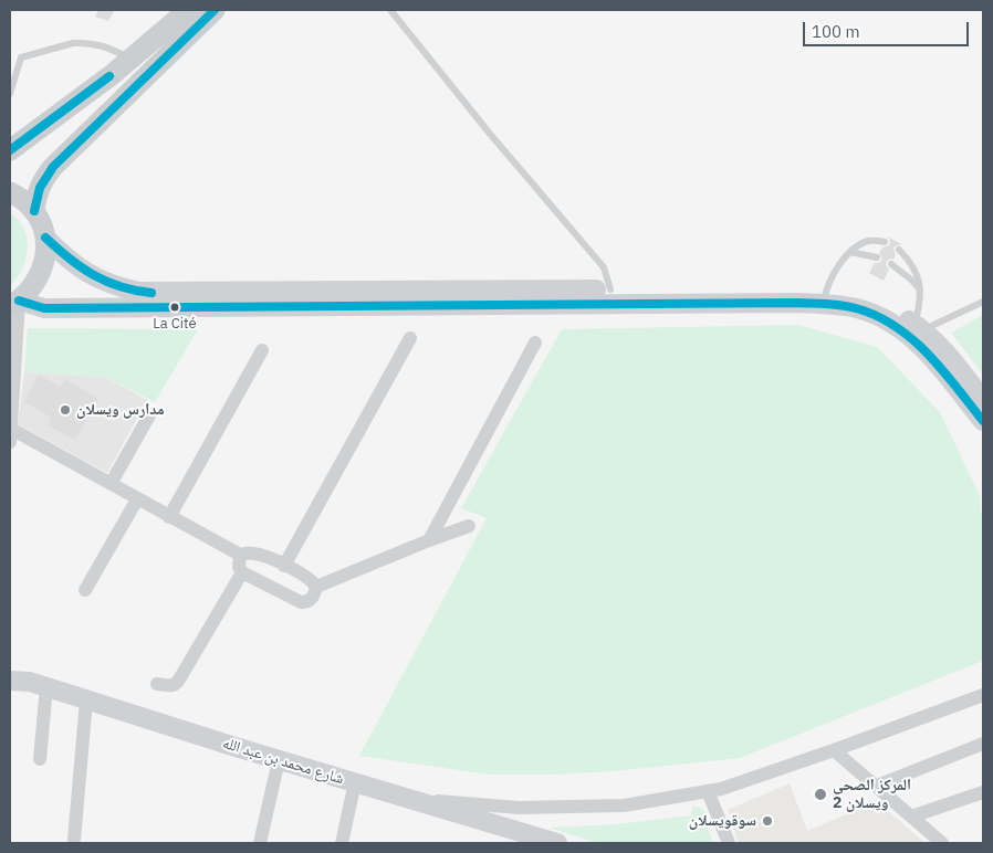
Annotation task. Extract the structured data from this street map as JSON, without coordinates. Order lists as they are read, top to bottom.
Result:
{
  "streets": {
    "street": ["شارع محمد بن عبد الله"]
  },
  "places": [
    "La Cité",
    "مدارس ويسلان",
    "المركز الصحي ويسلان 2",
    "سوقويسلان"
  ],
  "scale_bar": "100 m"
}
